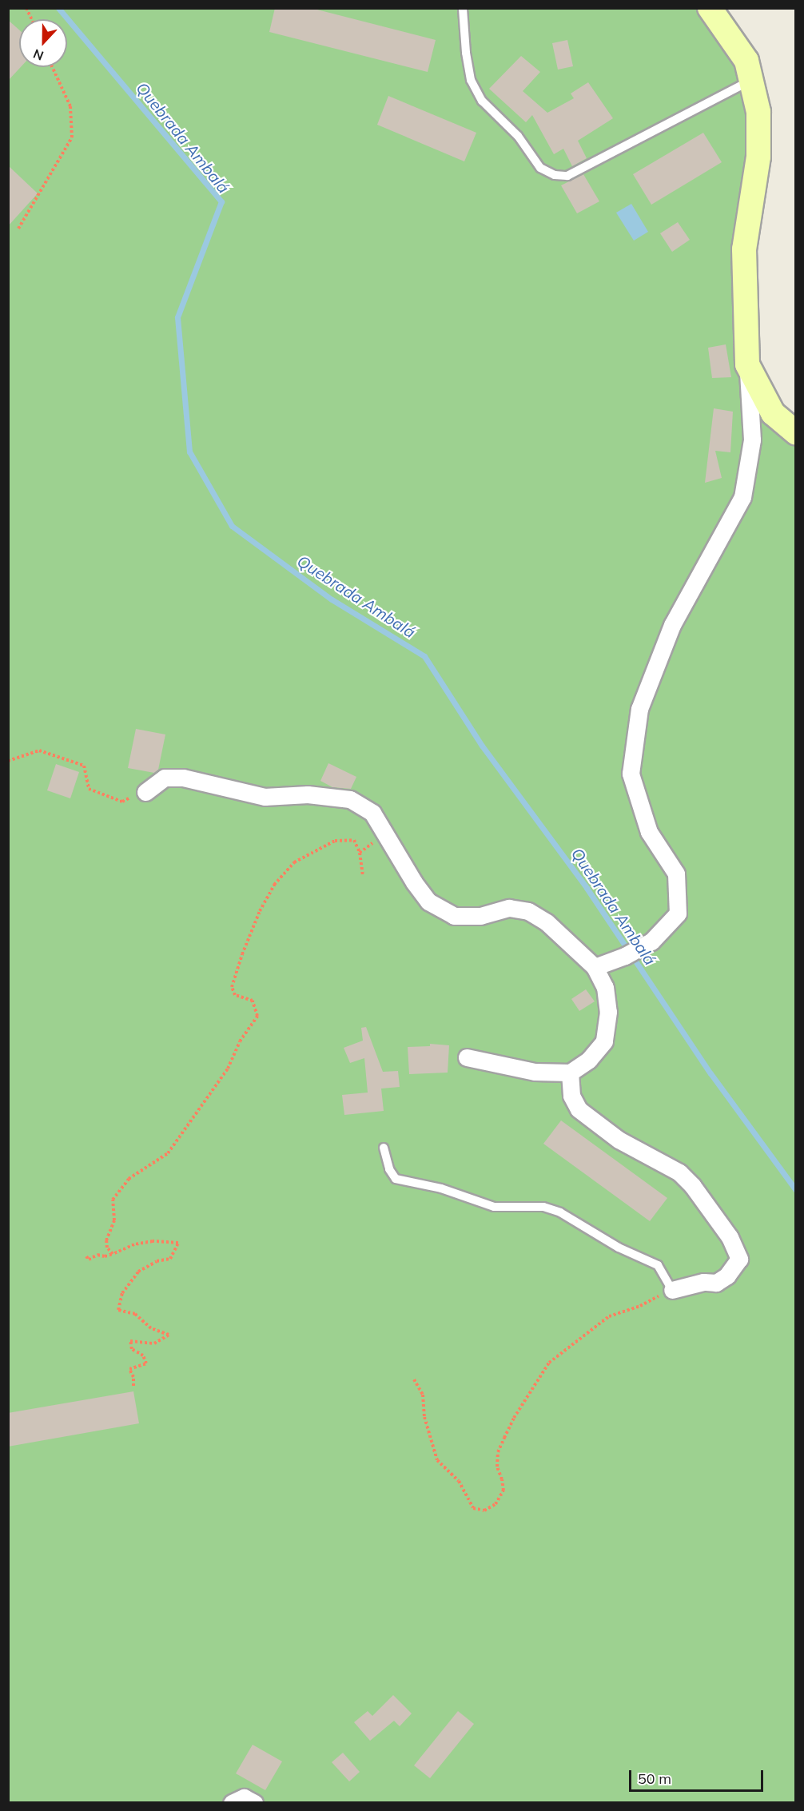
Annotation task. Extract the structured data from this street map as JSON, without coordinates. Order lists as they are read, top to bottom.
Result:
{
  "water": ["Quebrada Ambalá"],
  "scale_bar": "50 m",
  "north": "bottom"
}
